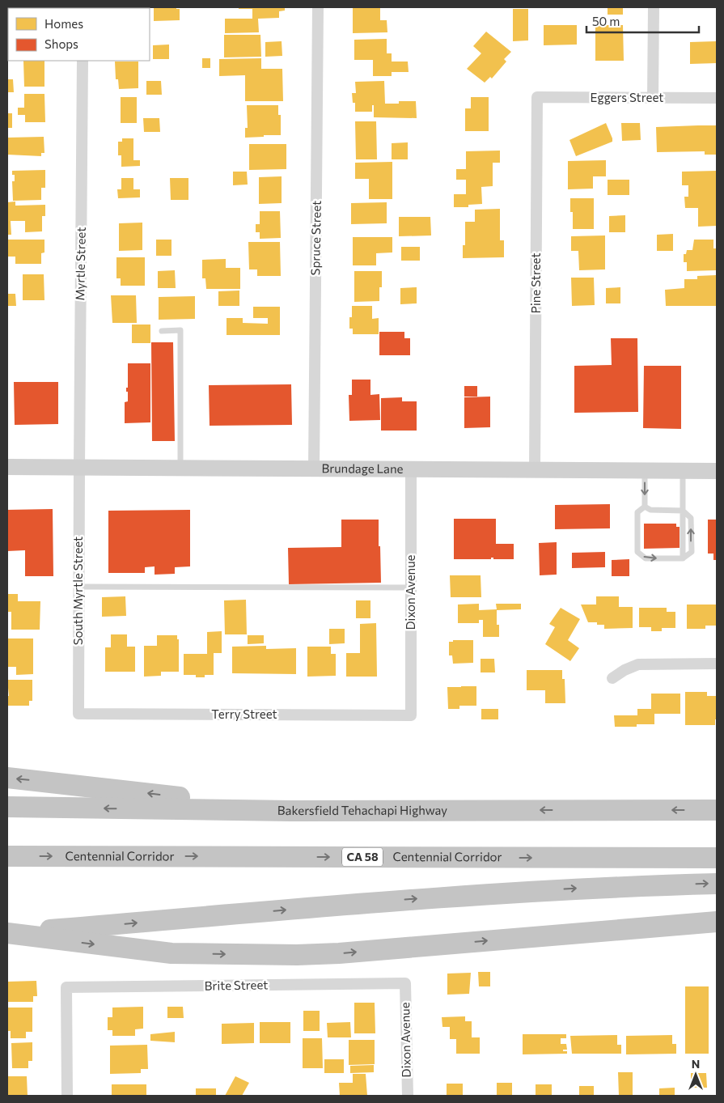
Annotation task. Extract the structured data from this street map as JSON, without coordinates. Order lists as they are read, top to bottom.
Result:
{
  "streets": {
    "highway": ["Bakersfield Tehachapi Highway", "Centennial Corridor", "CA 58"],
    "main road": ["Brundage Lane"],
    "street": [
      "Eggers Street",
      "Spruce Street",
      "Myrtle Street",
      "Pine Street",
      "South Myrtle Street",
      "Dixon Avenue",
      "Terry Street",
      "Brite Street"
    ]
  },
  "crossings": [
    ["Eggers Street", "Pine Street"],
    ["Spruce Street", "Brundage Lane"],
    ["Myrtle Street", "Brundage Lane"],
    ["Myrtle Street", "South Myrtle Street"],
    ["Pine Street", "Brundage Lane"],
    ["Brundage Lane", "South Myrtle Street"],
    ["Brundage Lane", "Dixon Avenue"],
    ["South Myrtle Street", "Terry Street"],
    ["Dixon Avenue", "Terry Street"],
    ["Dixon Avenue", "Brite Street"]
  ],
  "legend": ["Homes", "Shops"],
  "scale_bar": "50 m",
  "north": "top"
}
